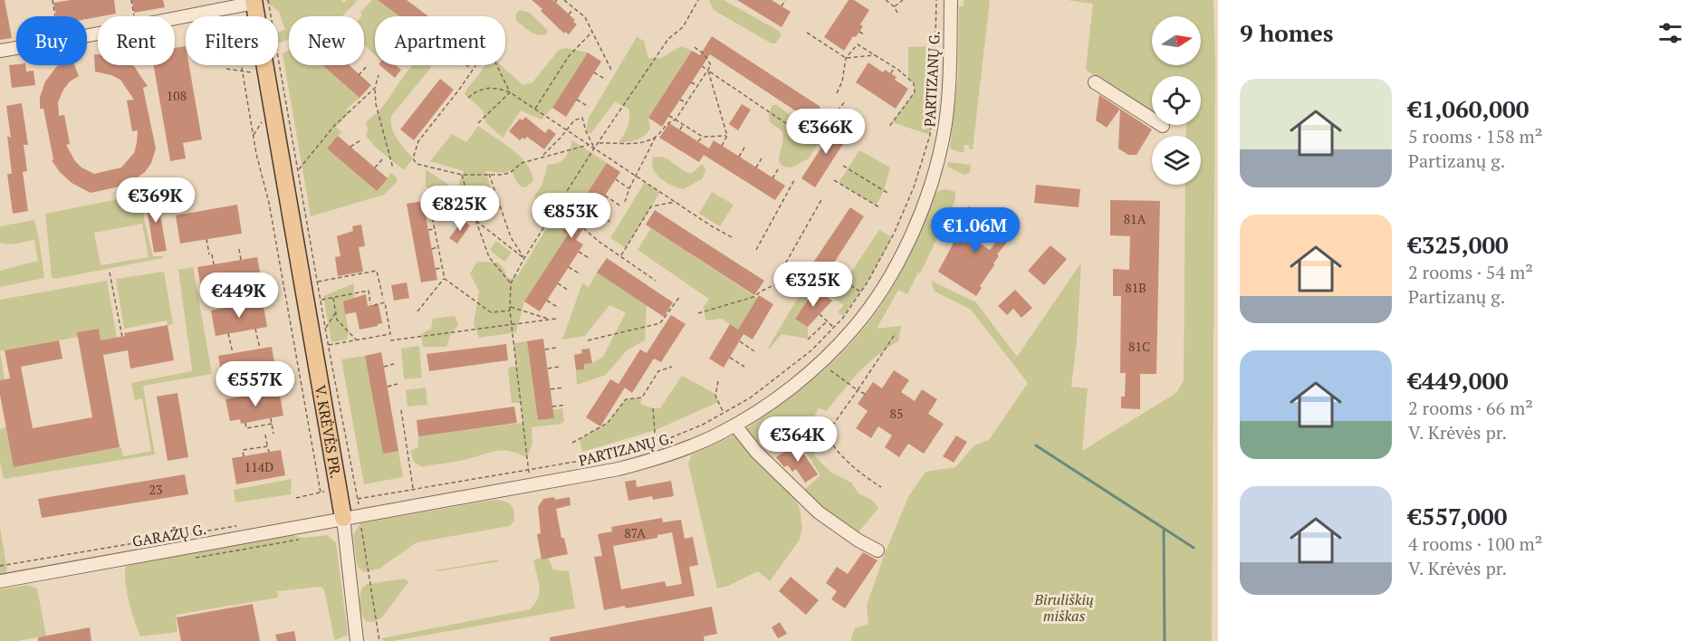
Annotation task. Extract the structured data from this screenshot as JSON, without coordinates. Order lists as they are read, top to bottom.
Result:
{
  "streets": {
    "main road": ["V. KRĖVĖS PR."],
    "street": ["PARTIZANŲ G.", "GARAŽŲ G."]
  },
  "crossings": [
    ["PARTIZANŲ G.", "V. KRĖVĖS PR."],
    ["PARTIZANŲ G.", "GARAŽŲ G."],
    ["V. KRĖVĖS PR.", "GARAŽŲ G."]
  ],
  "parks": ["Biruliškių miškas"],
  "house_numbers": [
    "108",
    "81A",
    "81B",
    "81C",
    "85",
    "114D",
    "23",
    "87A"
  ],
  "north": "right",
  "page": {
    "heading": "9 homes",
    "chip": [
      "Buy",
      "Rent",
      "Filters",
      "New",
      "Apartment"
    ],
    "list": [
      {
        "name": "€1,060,000",
        "note": "5 rooms · 158 m² · Partizanų g."
      },
      {
        "name": "€325,000",
        "note": "2 rooms · 54 m² · Partizanų g."
      },
      {
        "name": "€449,000",
        "note": "2 rooms · 66 m² · V. Krėvės pr."
      },
      {
        "name": "€557,000",
        "note": "4 rooms · 100 m² · V. Krėvės pr."
      }
    ],
    "price": [
      "€366K",
      "€369K",
      "€825K",
      "€853K",
      "€1.06M",
      "€325K",
      "€449K",
      "€557K",
      "€364K"
    ]
  }
}
